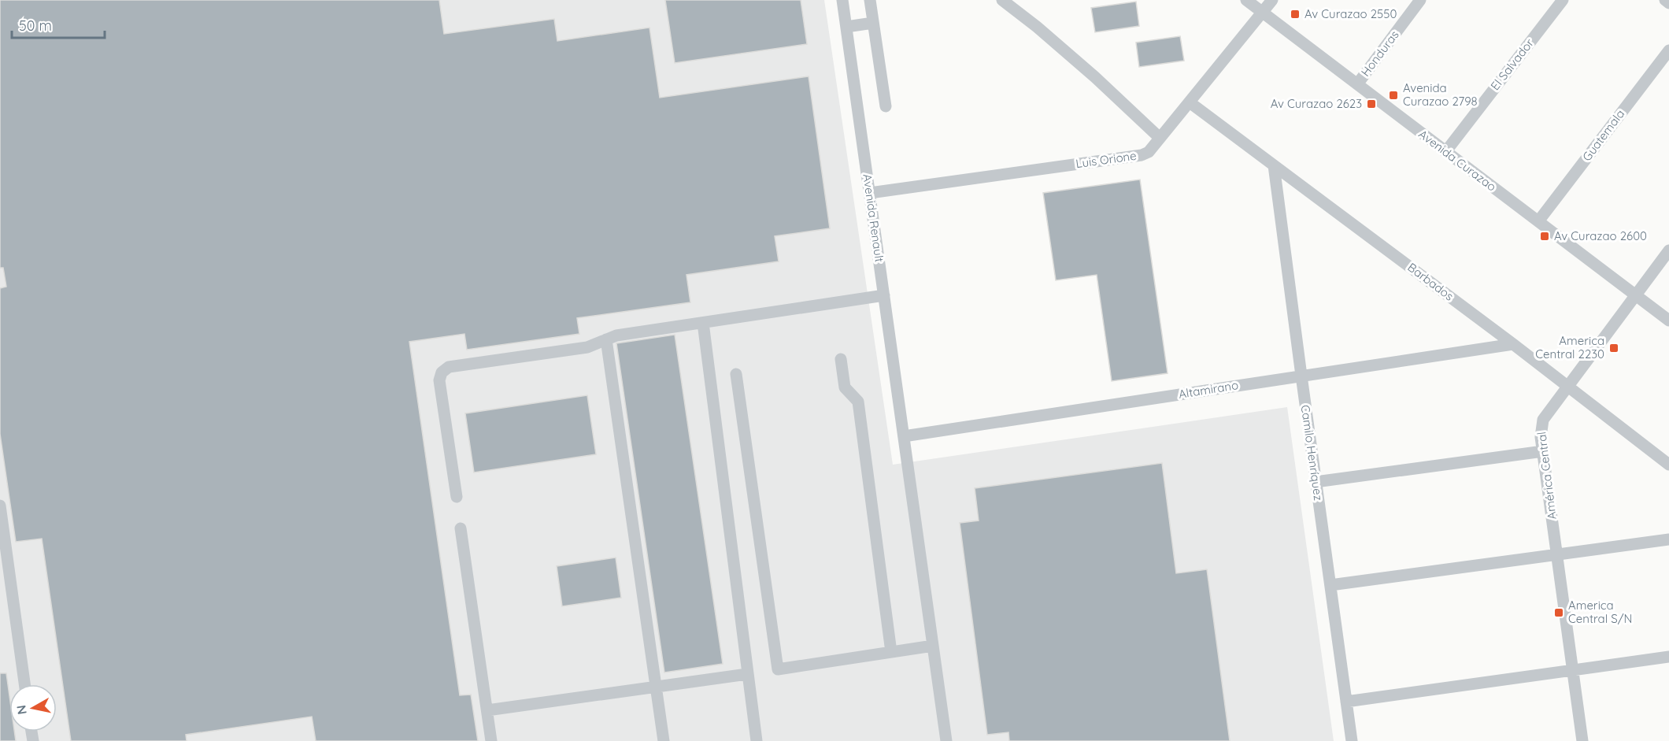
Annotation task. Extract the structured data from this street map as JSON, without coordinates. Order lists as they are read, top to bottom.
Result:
{
  "streets": {
    "street": [
      "Honduras",
      "El Salvador",
      "Guatemala",
      "Luis Orione",
      "Avenida Curazao",
      "Avenida Renault",
      "Barbados",
      "Altamirano",
      "Camilo Henríquez",
      "América Central"
    ]
  },
  "crossings": [
    ["Honduras", "Avenida Curazao"],
    ["El Salvador", "Avenida Curazao"],
    ["Guatemala", "Avenida Curazao"],
    ["Luis Orione", "Avenida Curazao"],
    ["Luis Orione", "Avenida Renault"],
    ["Luis Orione", "Barbados"],
    ["Avenida Curazao", "América Central"],
    ["Avenida Renault", "Altamirano"],
    ["Barbados", "Altamirano"],
    ["Barbados", "Camilo Henríquez"],
    ["Barbados", "América Central"],
    ["Altamirano", "Camilo Henríquez"]
  ],
  "places": {
    "transit": [
      "Av Curazao 2550",
      "Avenida Curazao 2798",
      "Av Curazao 2623",
      "Av Curazao 2600",
      "America Central 2230",
      "America Central S/N"
    ]
  },
  "scale_bar": "50 m",
  "north": "left"
}
